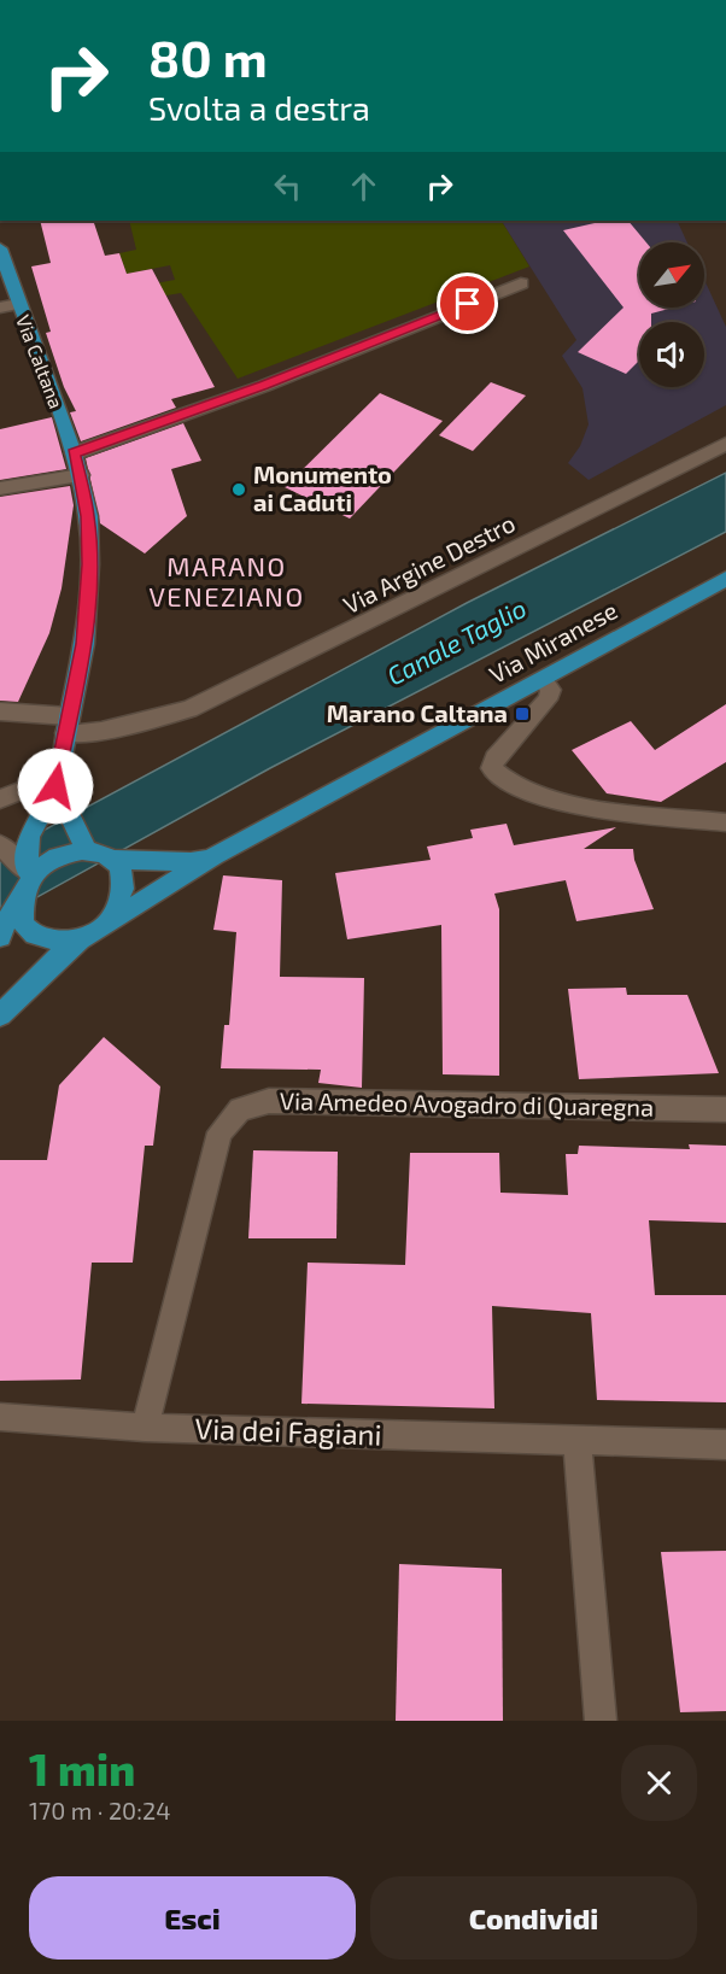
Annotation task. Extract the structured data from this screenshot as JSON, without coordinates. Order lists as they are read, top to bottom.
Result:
{
  "streets": {
    "main road": ["Via Caltana", "Via Miranese"],
    "street": ["Via Argine Destro", "Via Amedeo Avogadro di Quaregna", "Via dei Fagiani"]
  },
  "crossings": [
    ["Via Caltana", "Via Argine Destro"],
    ["Via Caltana", "Via Miranese"],
    ["Via Amedeo Avogadro di Quaregna", "Via dei Fagiani"]
  ],
  "districts": ["MARANO VENEZIANO"],
  "water": ["Canale Taglio"],
  "places": {
    "other": ["Monumento ai Caduti"],
    "transit": ["Marano Caltana"]
  },
  "north": "top right",
  "page": {
    "turn": ["80 m", "Svolta a destra"],
    "heading": ["1 min", "170 m · 20:24"],
    "buttons": ["Esci", "Condividi"]
  }
}
